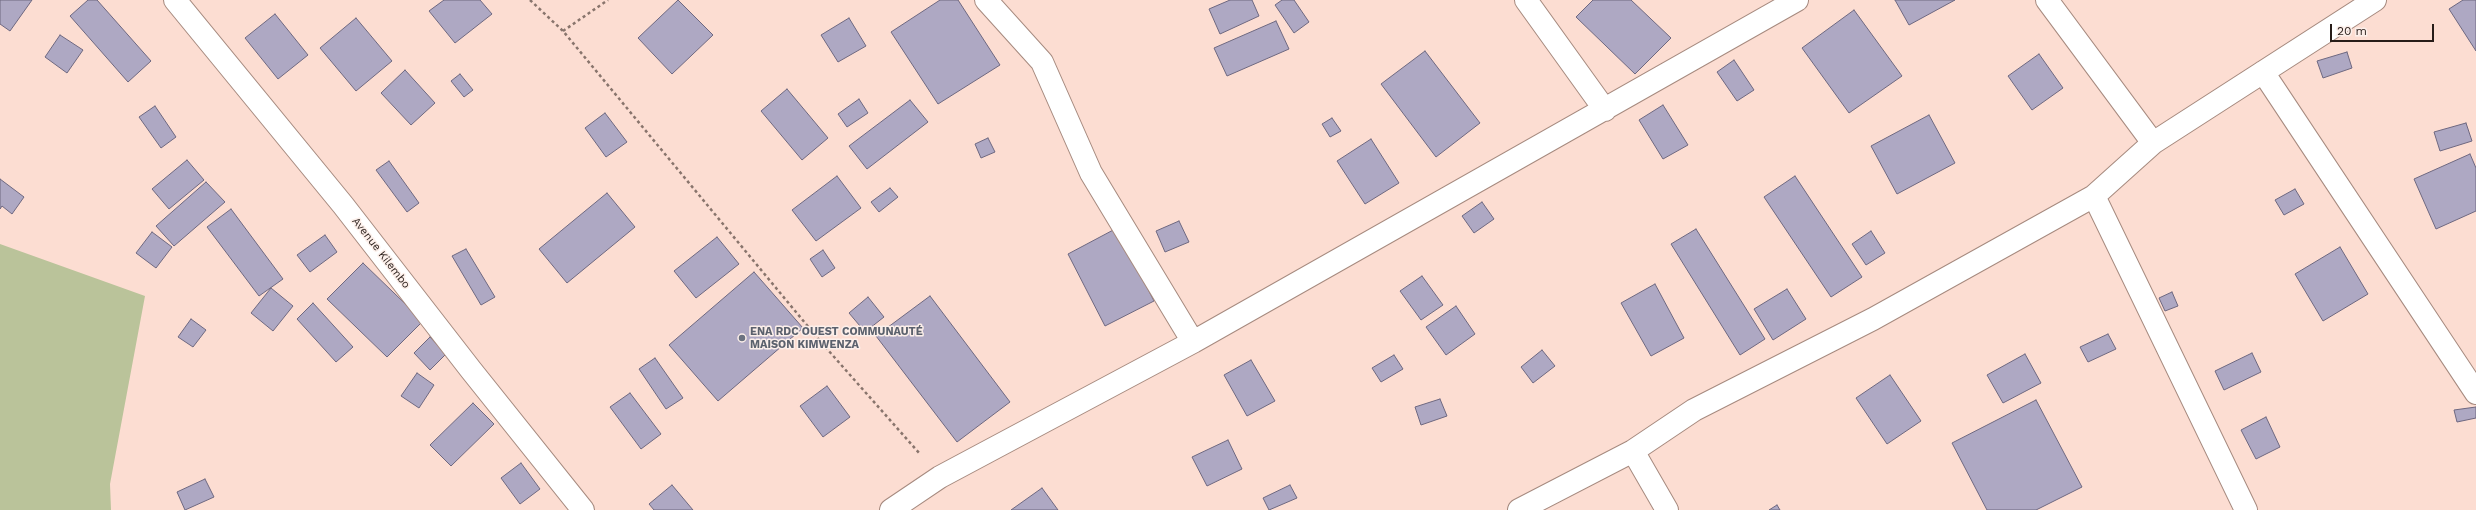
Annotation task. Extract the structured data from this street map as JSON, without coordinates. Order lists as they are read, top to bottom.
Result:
{
  "streets": {
    "street": ["Avenue Kilembo"]
  },
  "places": ["ENA RDC OUEST COMMUNAUTÉ MAISON KIMWENZA"],
  "scale_bar": "20 m"
}
